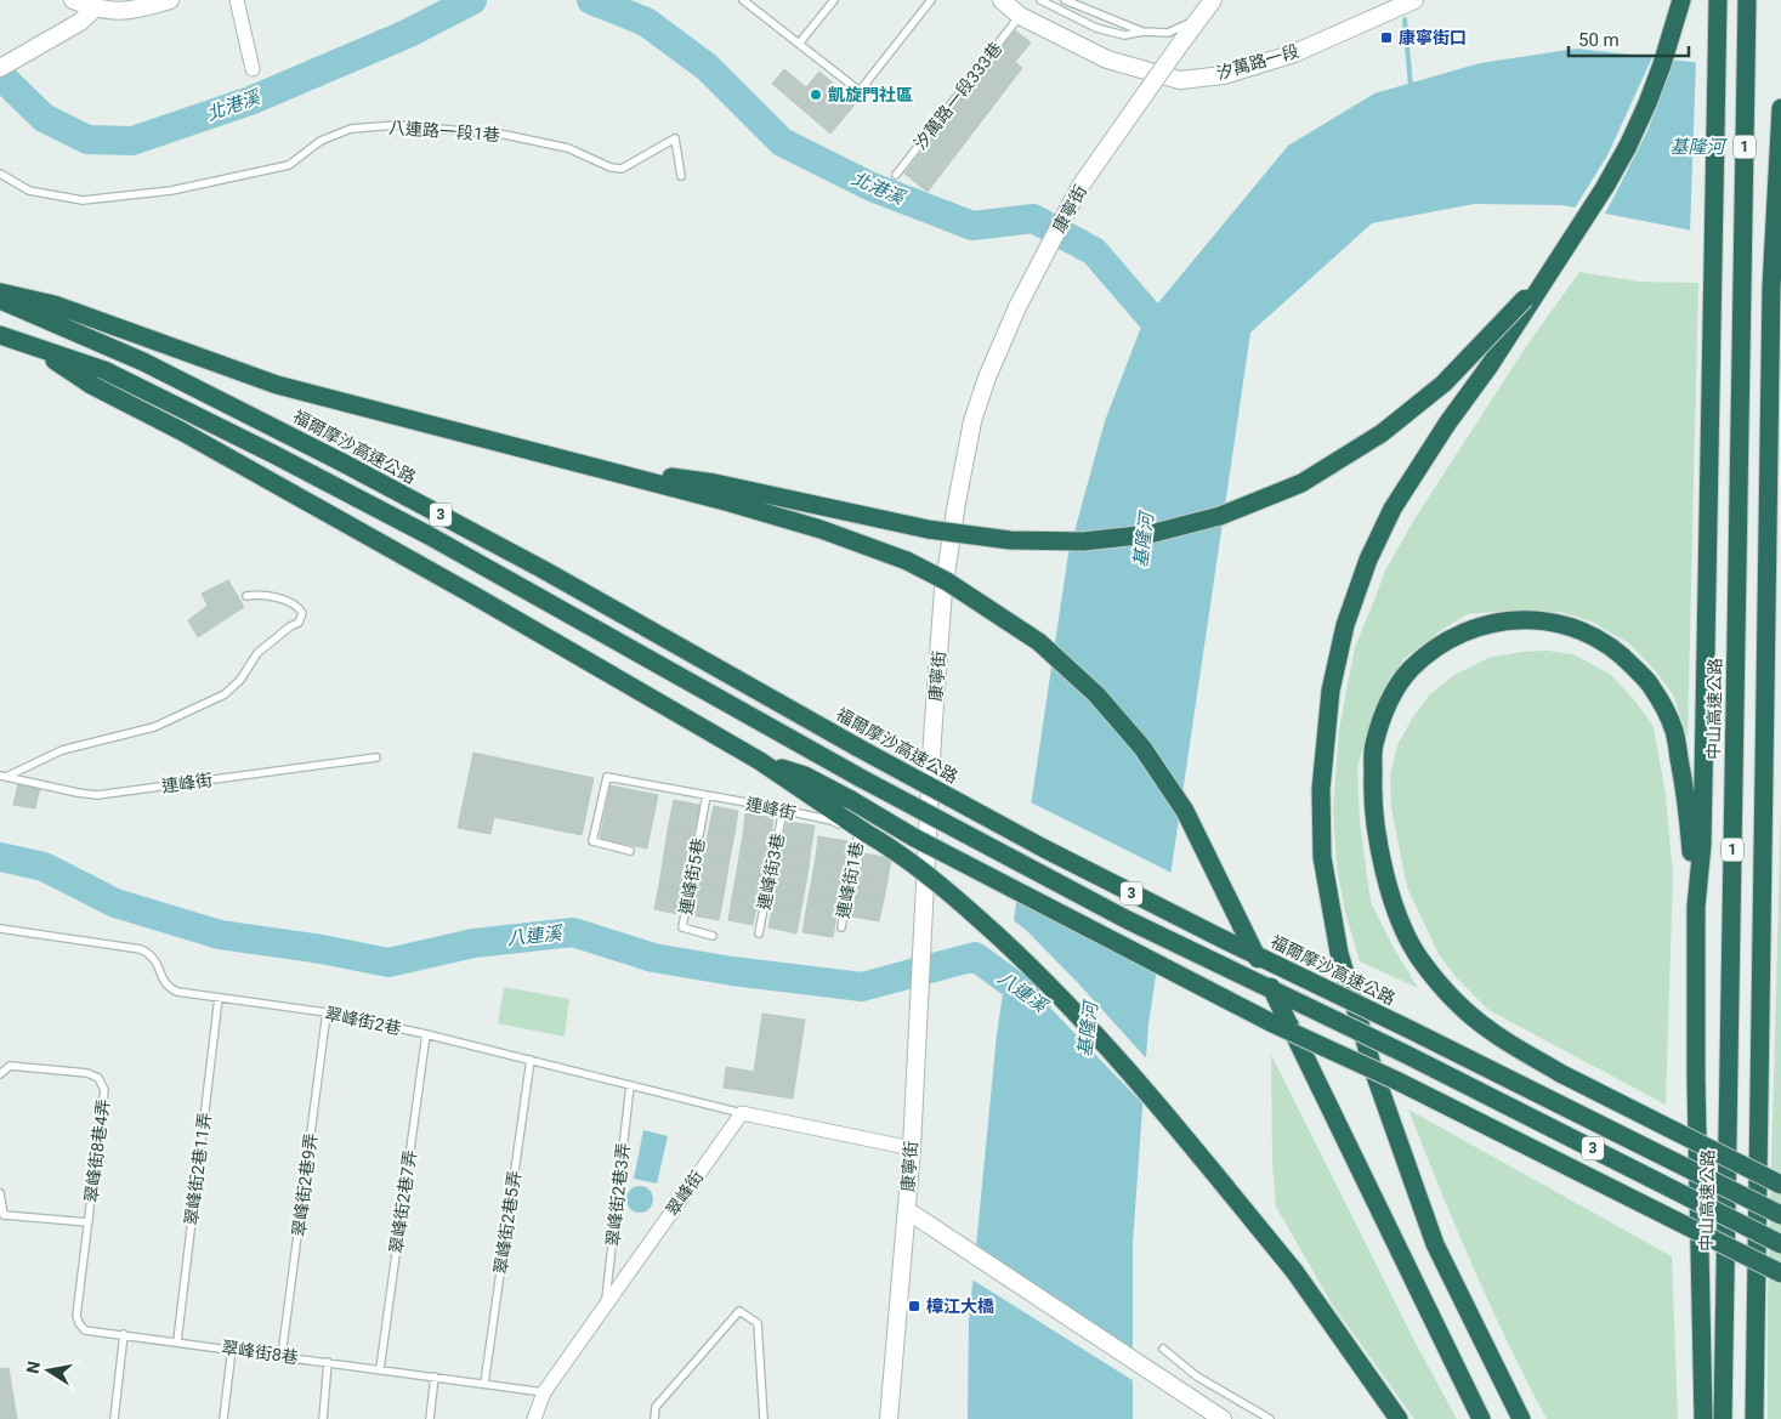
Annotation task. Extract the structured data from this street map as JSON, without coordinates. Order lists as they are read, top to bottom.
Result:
{
  "streets": {
    "highway": [
      "1",
      "福爾摩沙高速公路",
      "3",
      "中山高速公路"
    ],
    "street": ["汐萬路一段", "康寧街", "翠峰街"],
    "lane": [
      "汐萬路一段333巷",
      "八連路一段1巷",
      "連峰街",
      "連峰街3巷",
      "連峰街5巷",
      "連峰街1巷",
      "翠峰街2巷",
      "翠峰街8巷4弄",
      "翠峰街2巷11弄",
      "翠峰街2巷9弄",
      "翠峰街2巷3弄",
      "翠峰街2巷7弄",
      "翠峰街2巷5弄",
      "翠峰街8巷"
    ]
  },
  "crossings": [
    ["汐萬路一段", "汐萬路一段333巷"],
    ["康寧街", "連峰街"],
    ["連峰街", "連峰街3巷"],
    ["連峰街", "連峰街5巷"],
    ["連峰街", "連峰街1巷"],
    ["翠峰街2巷", "翠峰街2巷11弄"],
    ["翠峰街2巷", "翠峰街2巷9弄"],
    ["翠峰街2巷", "翠峰街"],
    ["翠峰街2巷", "翠峰街2巷3弄"],
    ["翠峰街2巷", "翠峰街2巷7弄"],
    ["翠峰街2巷", "翠峰街2巷5弄"],
    ["翠峰街8巷4弄", "翠峰街8巷"],
    ["翠峰街2巷11弄", "翠峰街8巷"],
    ["翠峰街2巷9弄", "翠峰街8巷"],
    ["翠峰街", "翠峰街2巷3弄"],
    ["翠峰街", "翠峰街8巷"],
    ["翠峰街2巷7弄", "翠峰街8巷"],
    ["翠峰街2巷5弄", "翠峰街8巷"]
  ],
  "water": ["北港溪", "基隆河", "八連溪"],
  "places": {
    "transit": ["康寧街口", "樟江大橋"],
    "other": ["凱旋門社區"]
  },
  "scale_bar": "50 m",
  "north": "left"
}
